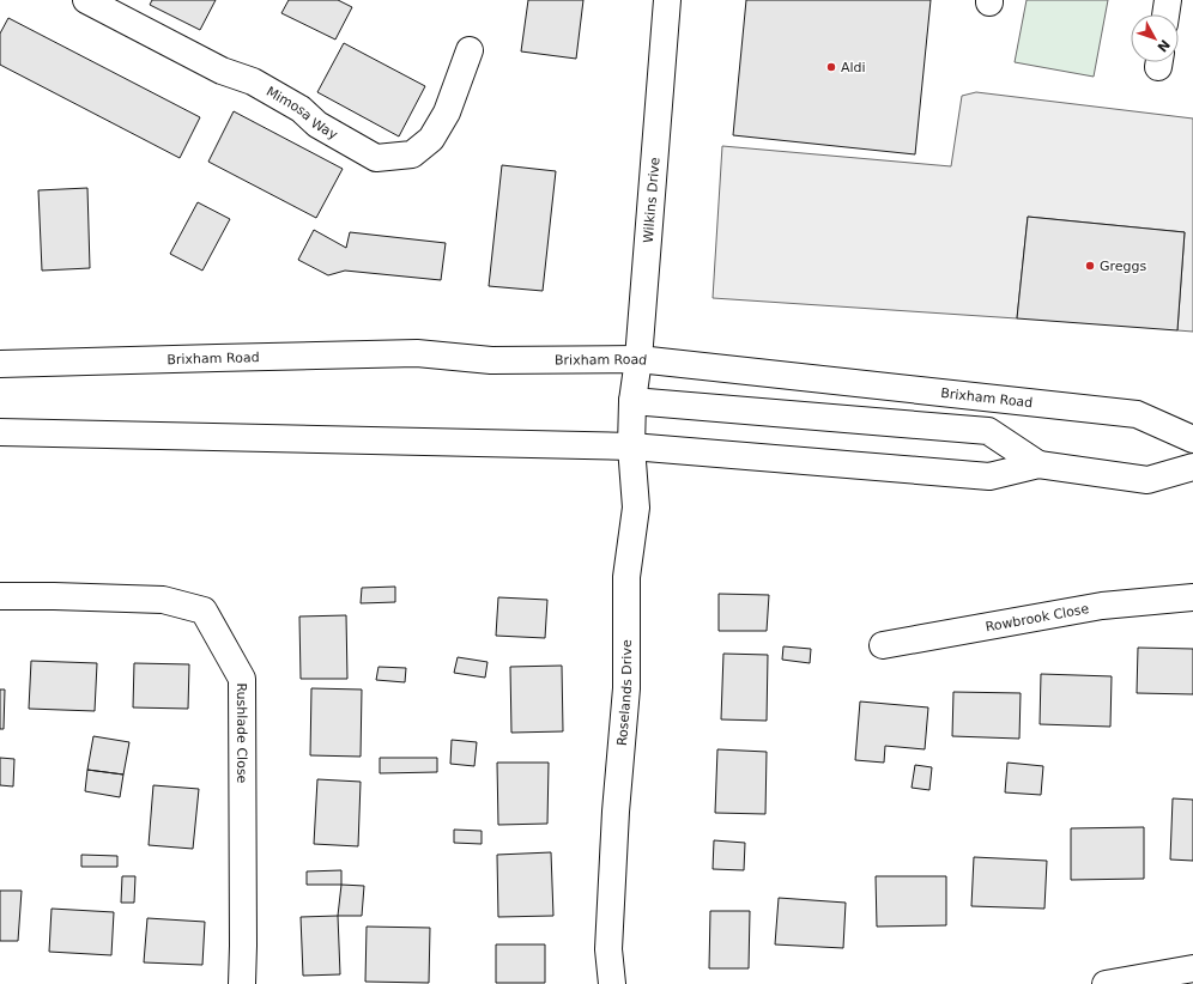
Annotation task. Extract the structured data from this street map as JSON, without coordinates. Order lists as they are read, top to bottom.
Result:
{
  "streets": {
    "main road": [
      "Mimosa Way",
      "Wilkins Drive",
      "Brixham Road",
      "Rowbrook Close",
      "Roselands Drive",
      "Rushlade Close"
    ]
  },
  "crossings": [
    ["Wilkins Drive", "Brixham Road"],
    ["Wilkins Drive", "Roselands Drive"]
  ],
  "places": ["Aldi", "Greggs"],
  "north": "bottom right"
}
